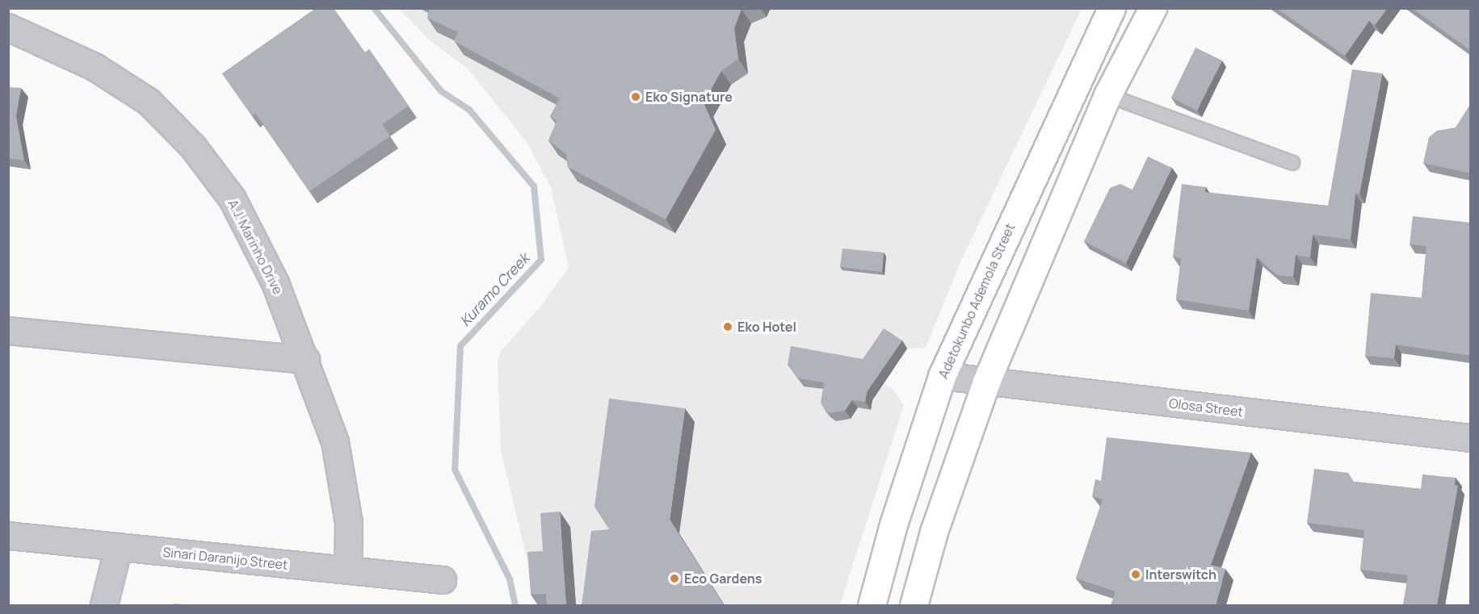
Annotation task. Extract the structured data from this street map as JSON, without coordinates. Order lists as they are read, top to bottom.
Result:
{
  "streets": {
    "main road": ["Adetokunbo Ademola Street"],
    "street": ["A.J. Marinho Drive", "Olosa Street", "Sinari Daranijo Street"]
  },
  "crossings": [
    ["A.J. Marinho Drive", "Sinari Daranijo Street"],
    ["Adetokunbo Ademola Street", "Olosa Street"]
  ],
  "water": ["Kuramo Creek"],
  "places": [
    "Eko Signature",
    "Eko Hotel",
    "Interswitch",
    "Eco Gardens"
  ]
}
